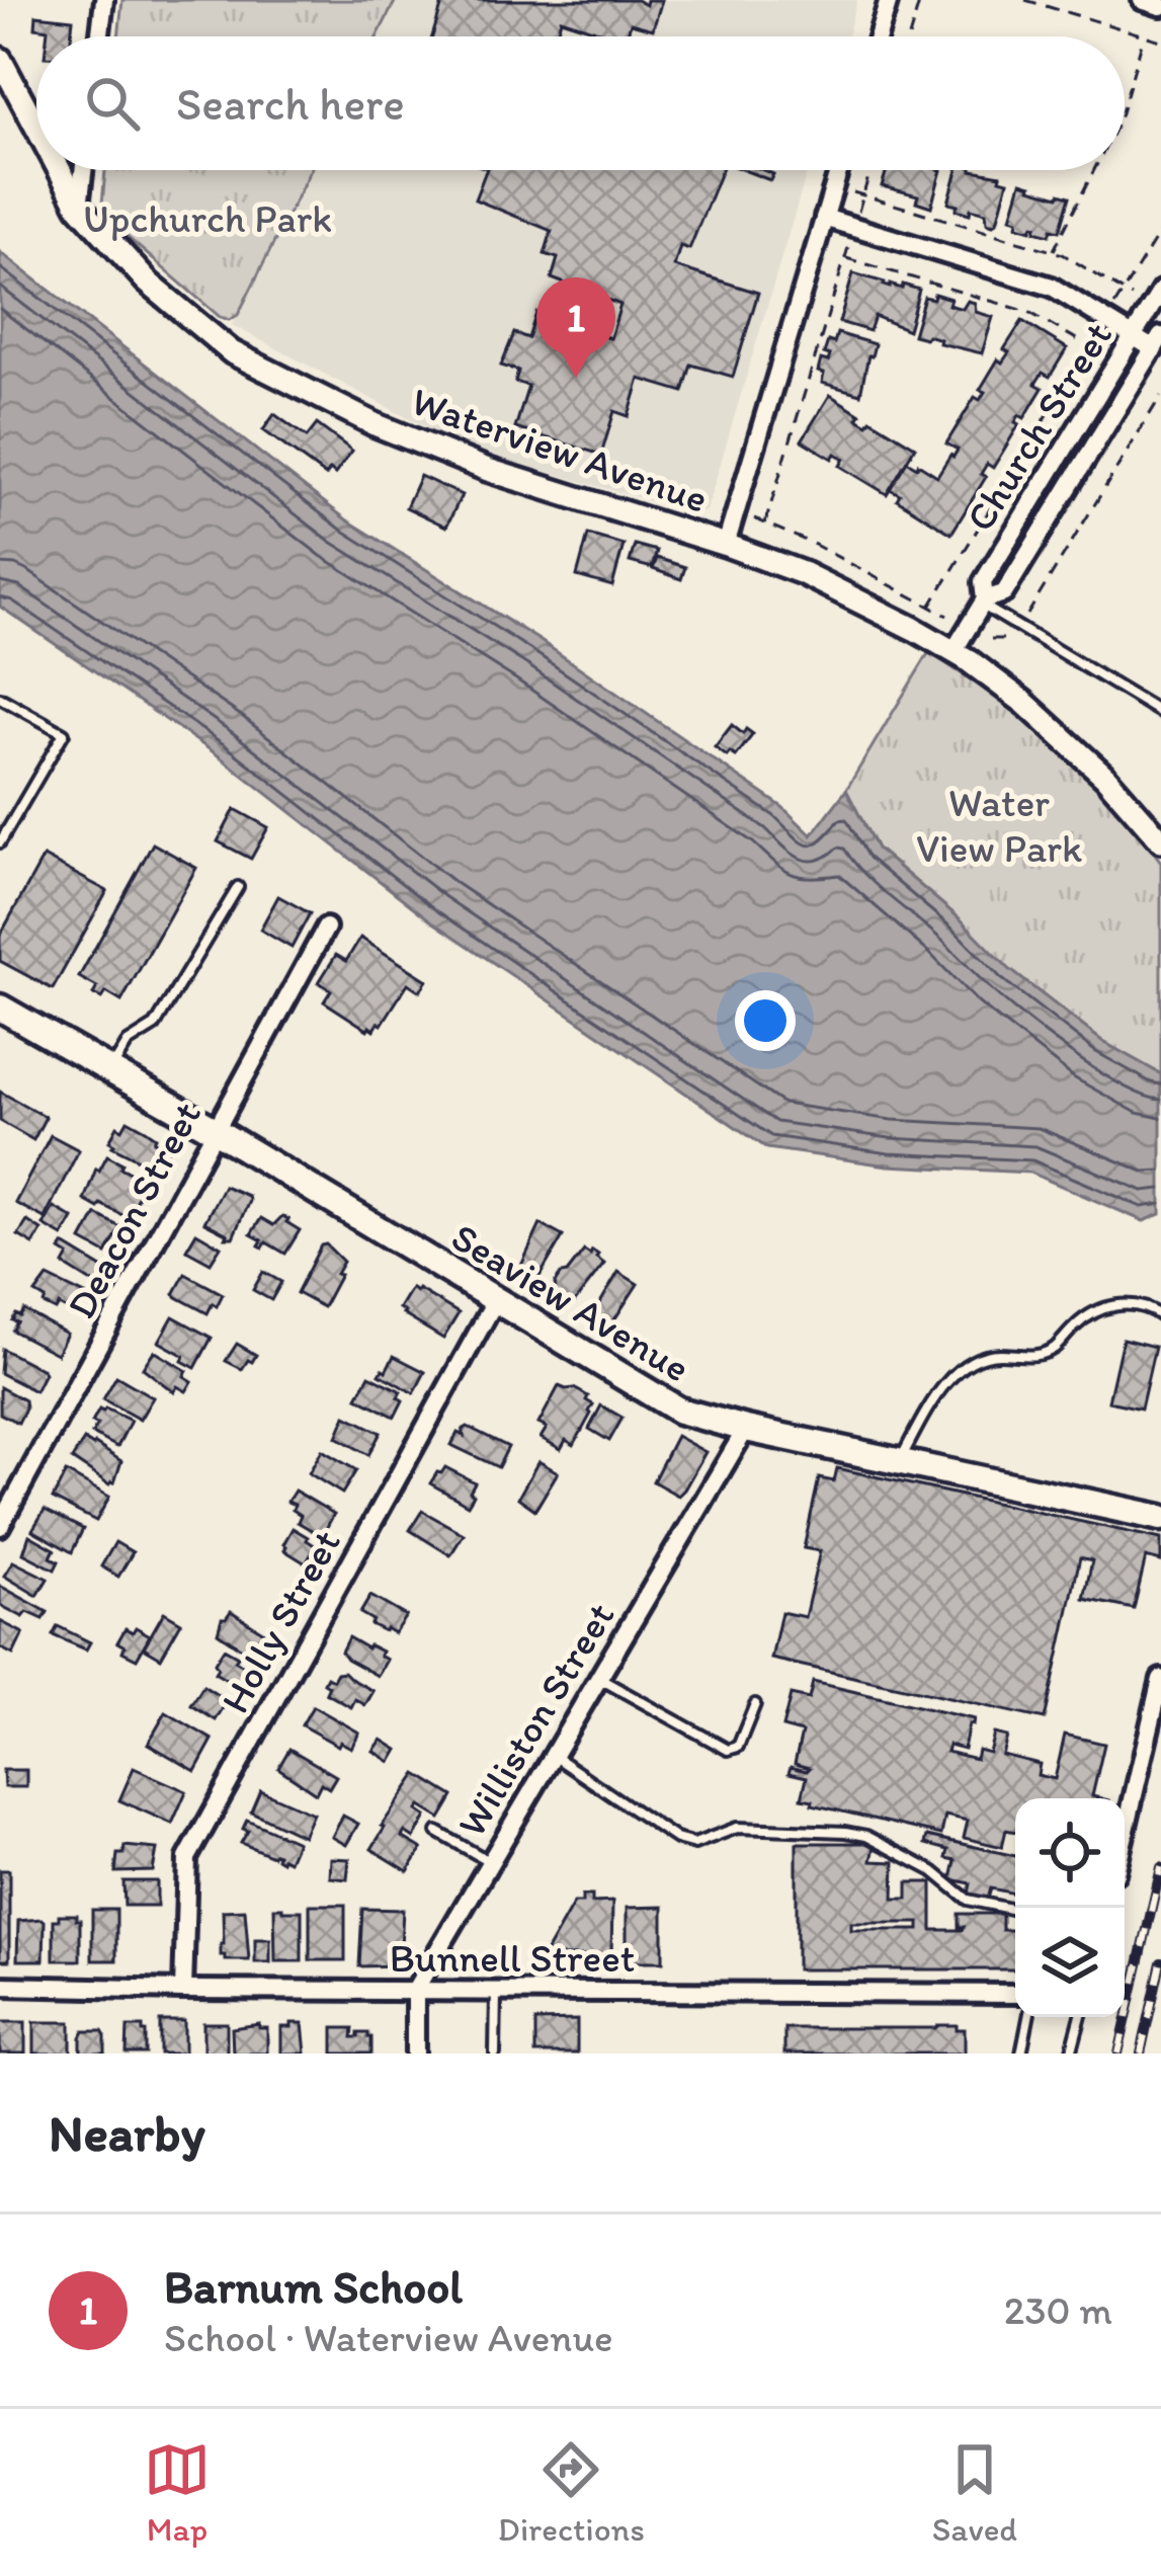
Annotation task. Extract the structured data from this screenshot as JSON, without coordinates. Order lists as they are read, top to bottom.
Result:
{
  "streets": {
    "main road": ["Seaview Avenue"],
    "street": [
      "Church Street",
      "Waterview Avenue",
      "Deacon Street",
      "Holly Street",
      "Williston Street",
      "Bunnell Street"
    ]
  },
  "crossings": [
    ["Church Street", "Waterview Avenue"],
    ["Deacon Street", "Seaview Avenue"],
    ["Seaview Avenue", "Holly Street"],
    ["Seaview Avenue", "Williston Street"],
    ["Holly Street", "Bunnell Street"],
    ["Williston Street", "Bunnell Street"]
  ],
  "parks": ["Upchurch Park", "Water View Park"],
  "page": {
    "search": "Search here",
    "pins": "1",
    "heading": "Nearby",
    "list": [
      {
        "mark": "1",
        "name": "Barnum School",
        "note": "School · Waterview Avenue",
        "value": "230 m"
      }
    ],
    "nav": ["Map", "Directions", "Saved"]
  }
}
